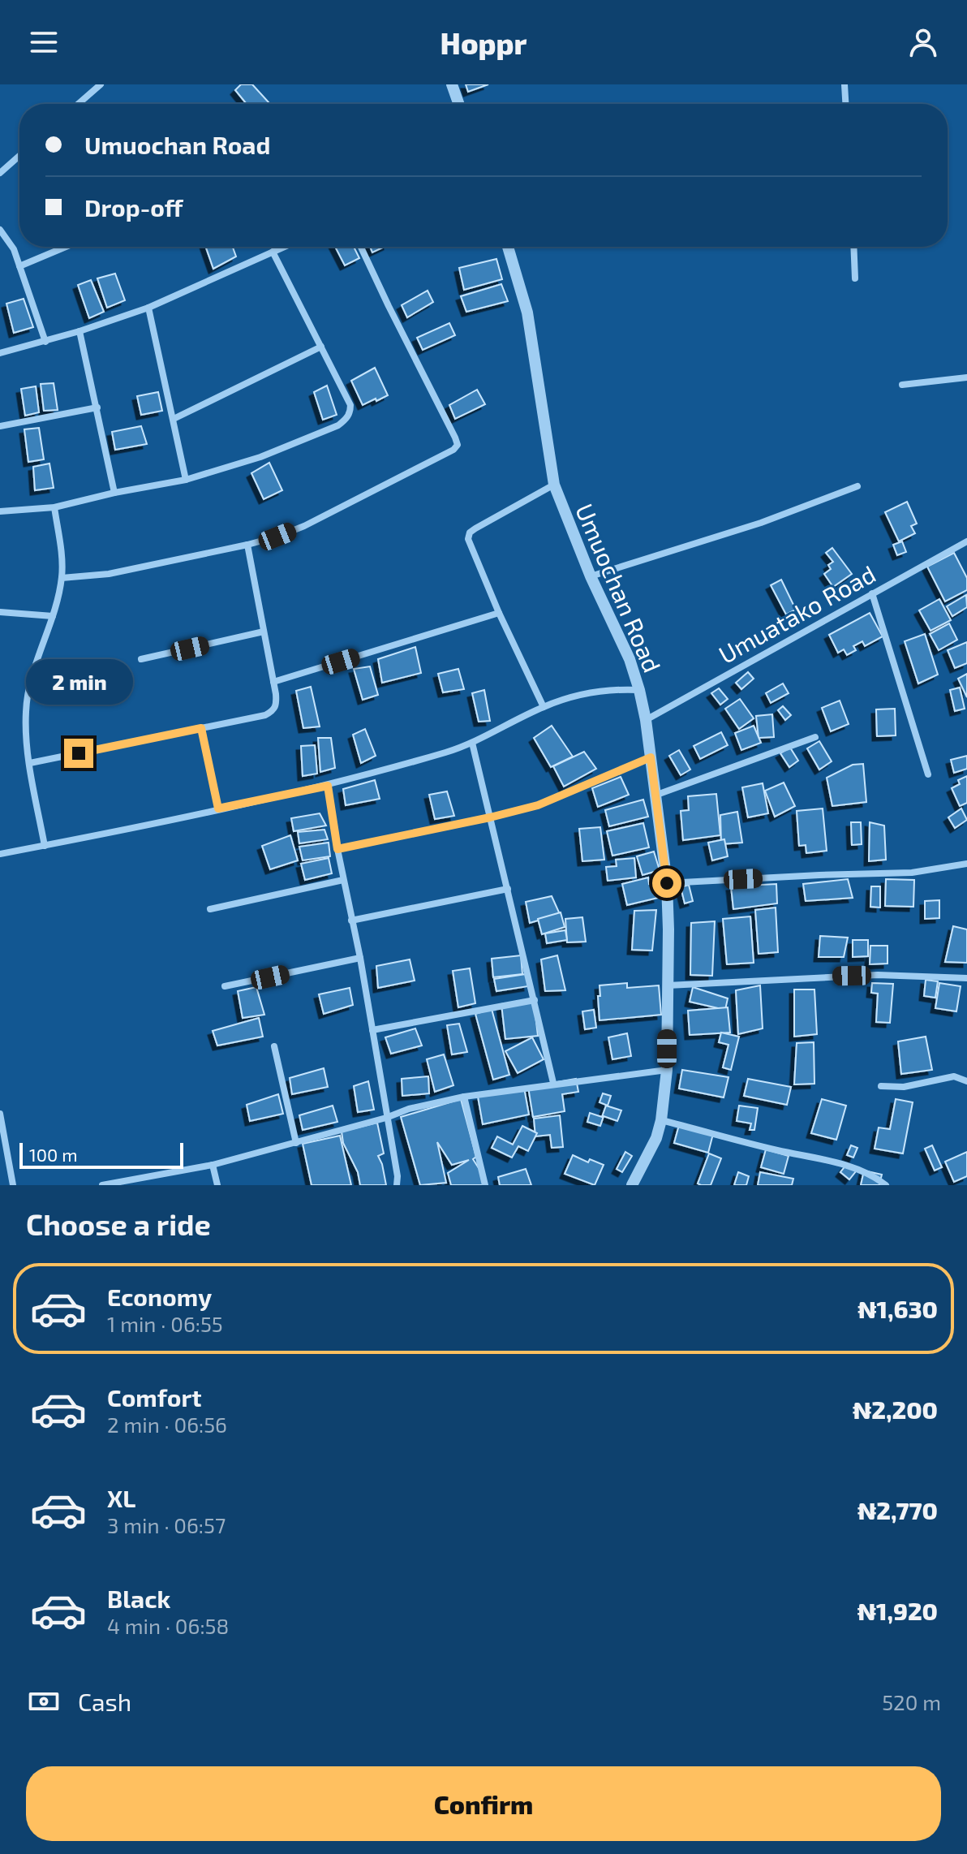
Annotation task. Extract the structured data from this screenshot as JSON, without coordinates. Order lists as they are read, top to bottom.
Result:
{
  "streets": {
    "street": ["Umuochan Road", "Umuatako Road"]
  },
  "crossings": [
    ["Umuochan Road", "Umuatako Road"]
  ],
  "scale_bar": "100 m",
  "page": {
    "header": "Hoppr",
    "banner": ["Umuochan Road", "Drop-off"],
    "bubble": "2 min",
    "scale": "100 m",
    "heading": "Choose a ride",
    "list": [
      {
        "name": "Economy",
        "note": "1 min · 06:55",
        "value": "₦1,630"
      },
      {
        "name": "Comfort",
        "note": "2 min · 06:56",
        "value": "₦2,200"
      },
      {
        "name": "XL",
        "note": "3 min · 06:57",
        "value": "₦2,770"
      },
      {
        "name": "Black",
        "note": "4 min · 06:58",
        "value": "₦1,920"
      }
    ],
    "pay": ["Cash", "520 m"],
    "buttons": "Confirm"
  }
}
